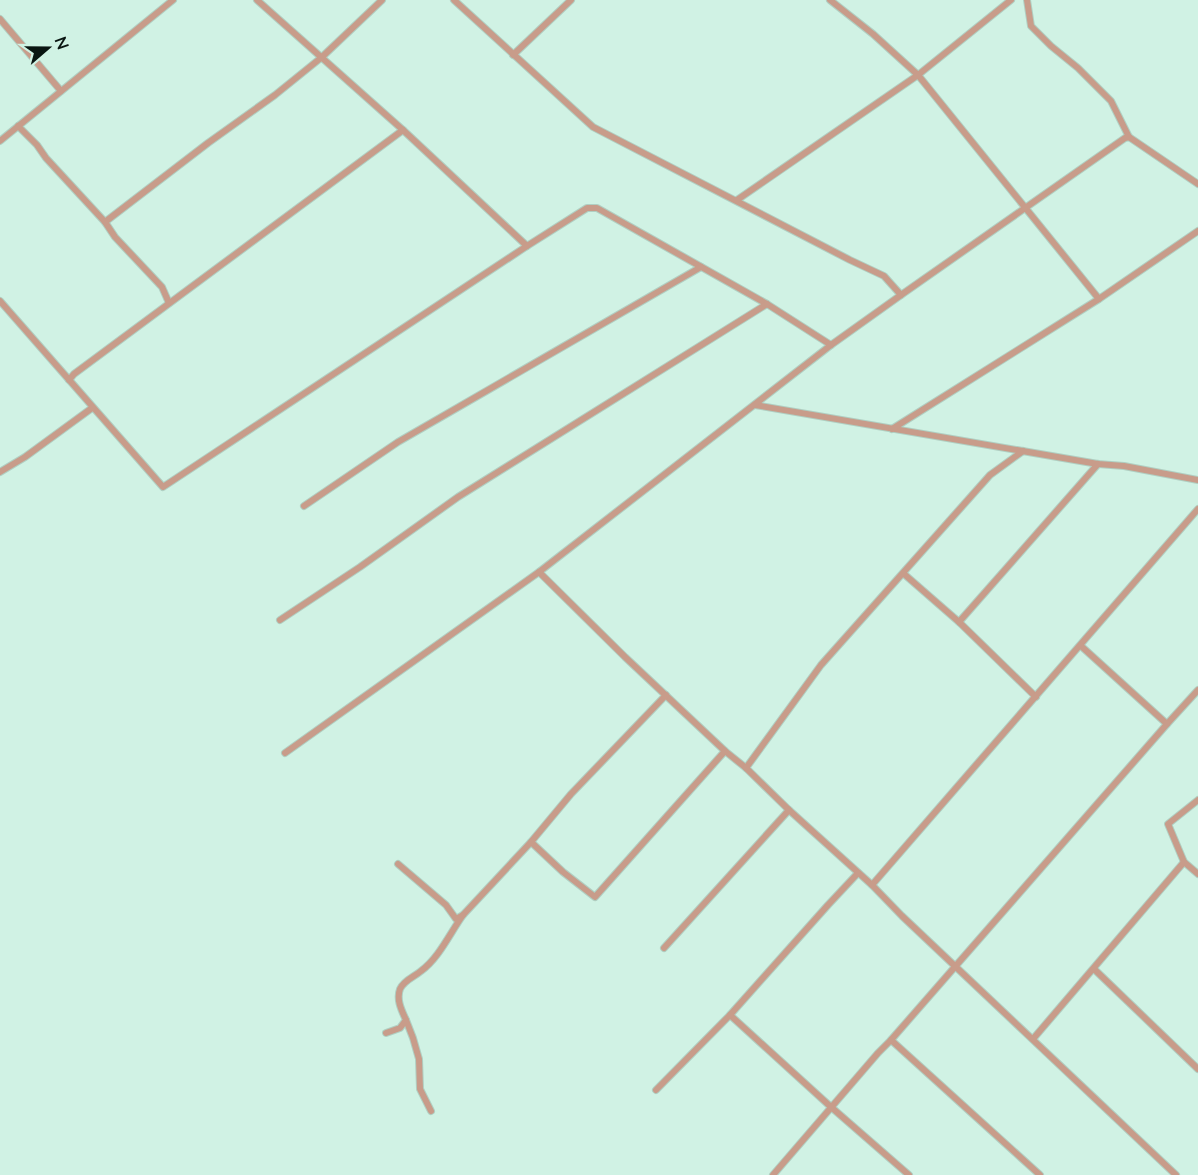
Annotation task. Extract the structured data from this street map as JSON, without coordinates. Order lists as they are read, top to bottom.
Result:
{
  "north": "right"
}
